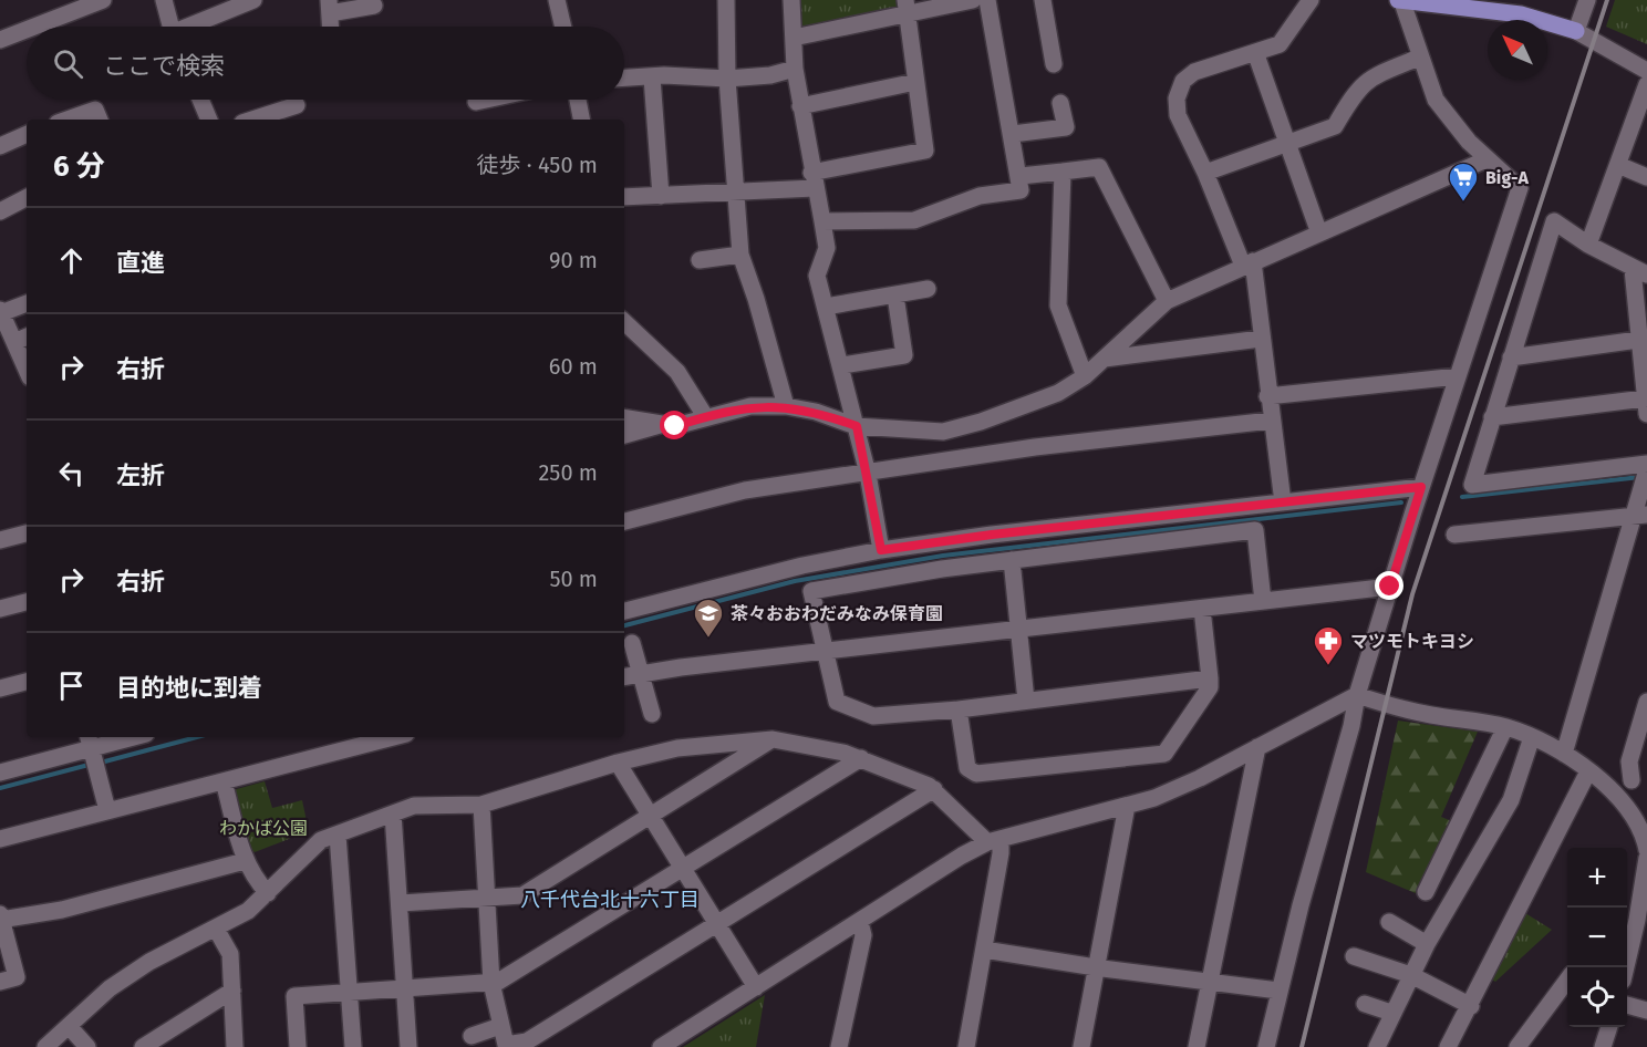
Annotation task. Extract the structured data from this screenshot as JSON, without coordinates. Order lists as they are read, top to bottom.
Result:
{
  "districts": ["八千代台北十六丁目"],
  "parks": ["わかば公園"],
  "places": {
    "supermarket": ["Big-A"],
    "school or university": ["茶々おおわだみなみ保育園"],
    "pharmacy": ["マツモトキヨシ"]
  },
  "north": "top left",
  "page": {
    "search": "ここで検索",
    "heading": ["6 分", "徒歩 · 450 m"],
    "list": [
      ["直進", "90 m"],
      ["右折", "60 m"],
      ["左折", "250 m"],
      ["右折", "50 m"],
      "目的地に到着"
    ],
    "map_buttons": ["+", "−"]
  }
}
